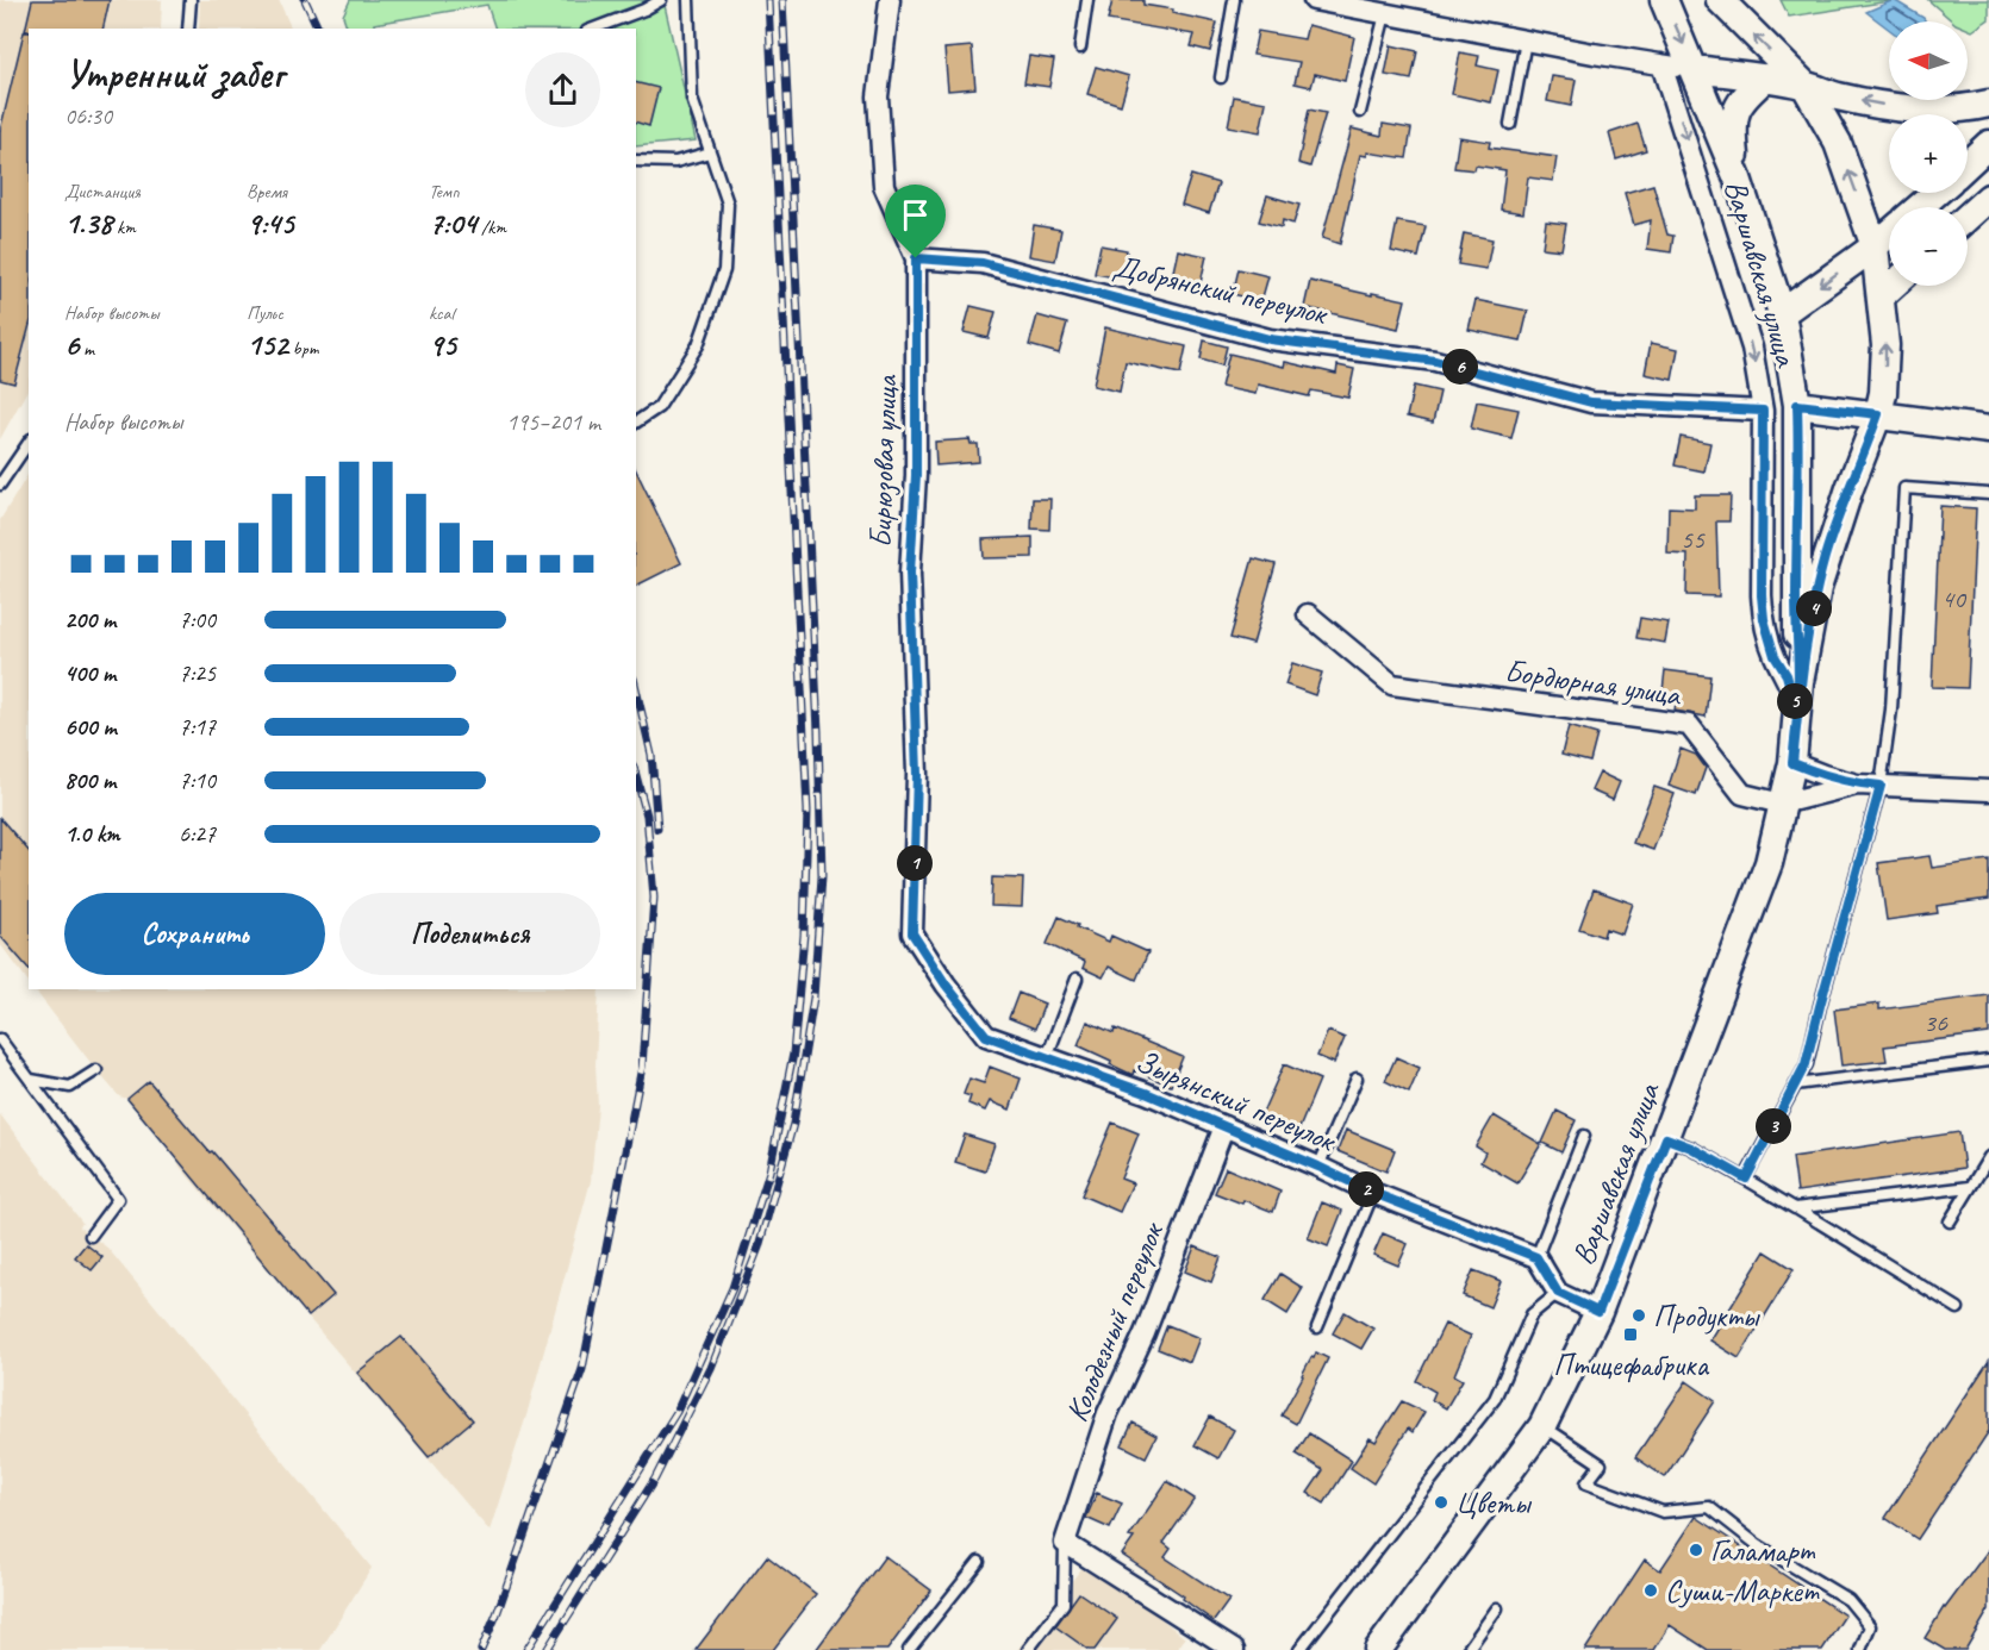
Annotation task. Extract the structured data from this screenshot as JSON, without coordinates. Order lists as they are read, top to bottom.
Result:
{
  "streets": {
    "main road": ["Варшавская улица"],
    "street": [
      "Добрянский переулок",
      "Бирюзовая улица",
      "Бордюрная улица",
      "Зырянский переулок",
      "Колодезный переулок"
    ]
  },
  "crossings": [
    ["Варшавская улица", "Добрянский переулок"],
    ["Варшавская улица", "Бордюрная улица"],
    ["Добрянский переулок", "Бирюзовая улица"],
    ["Бирюзовая улица", "Зырянский переулок"],
    ["Зырянский переулок", "Колодезный переулок"]
  ],
  "places": {
    "other": [
      "Продукты",
      "Цветы",
      "Галамарт",
      "Суши-Маркет"
    ],
    "transit": ["Птицефабрика"]
  },
  "house_numbers": ["55", "40", "36"],
  "north": "left",
  "page": {
    "map_buttons": ["+", "−"],
    "heading": ["Утренний забег", "06:30"],
    "stats": [
      ["Дистанция", "1.38 km"],
      ["Время", "9:45"],
      ["Темп", "7:04 /km"],
      ["Набор высоты", "6 m"],
      ["Пульс", "152 bpm"],
      ["kcal", "95"]
    ],
    "pins": [
      "6",
      "4",
      "5",
      "1",
      "3",
      "2"
    ],
    "chart": ["Набор высоты", "195–201 m"],
    "list": [
      {
        "name": "200 m",
        "note": "7:00"
      },
      {
        "name": "400 m",
        "note": "7:25"
      },
      {
        "name": "600 m",
        "note": "7:17"
      },
      {
        "name": "800 m",
        "note": "7:10"
      },
      {
        "name": "1.0 km",
        "note": "6:27"
      }
    ],
    "buttons": ["Сохранить", "Поделиться"]
  }
}
